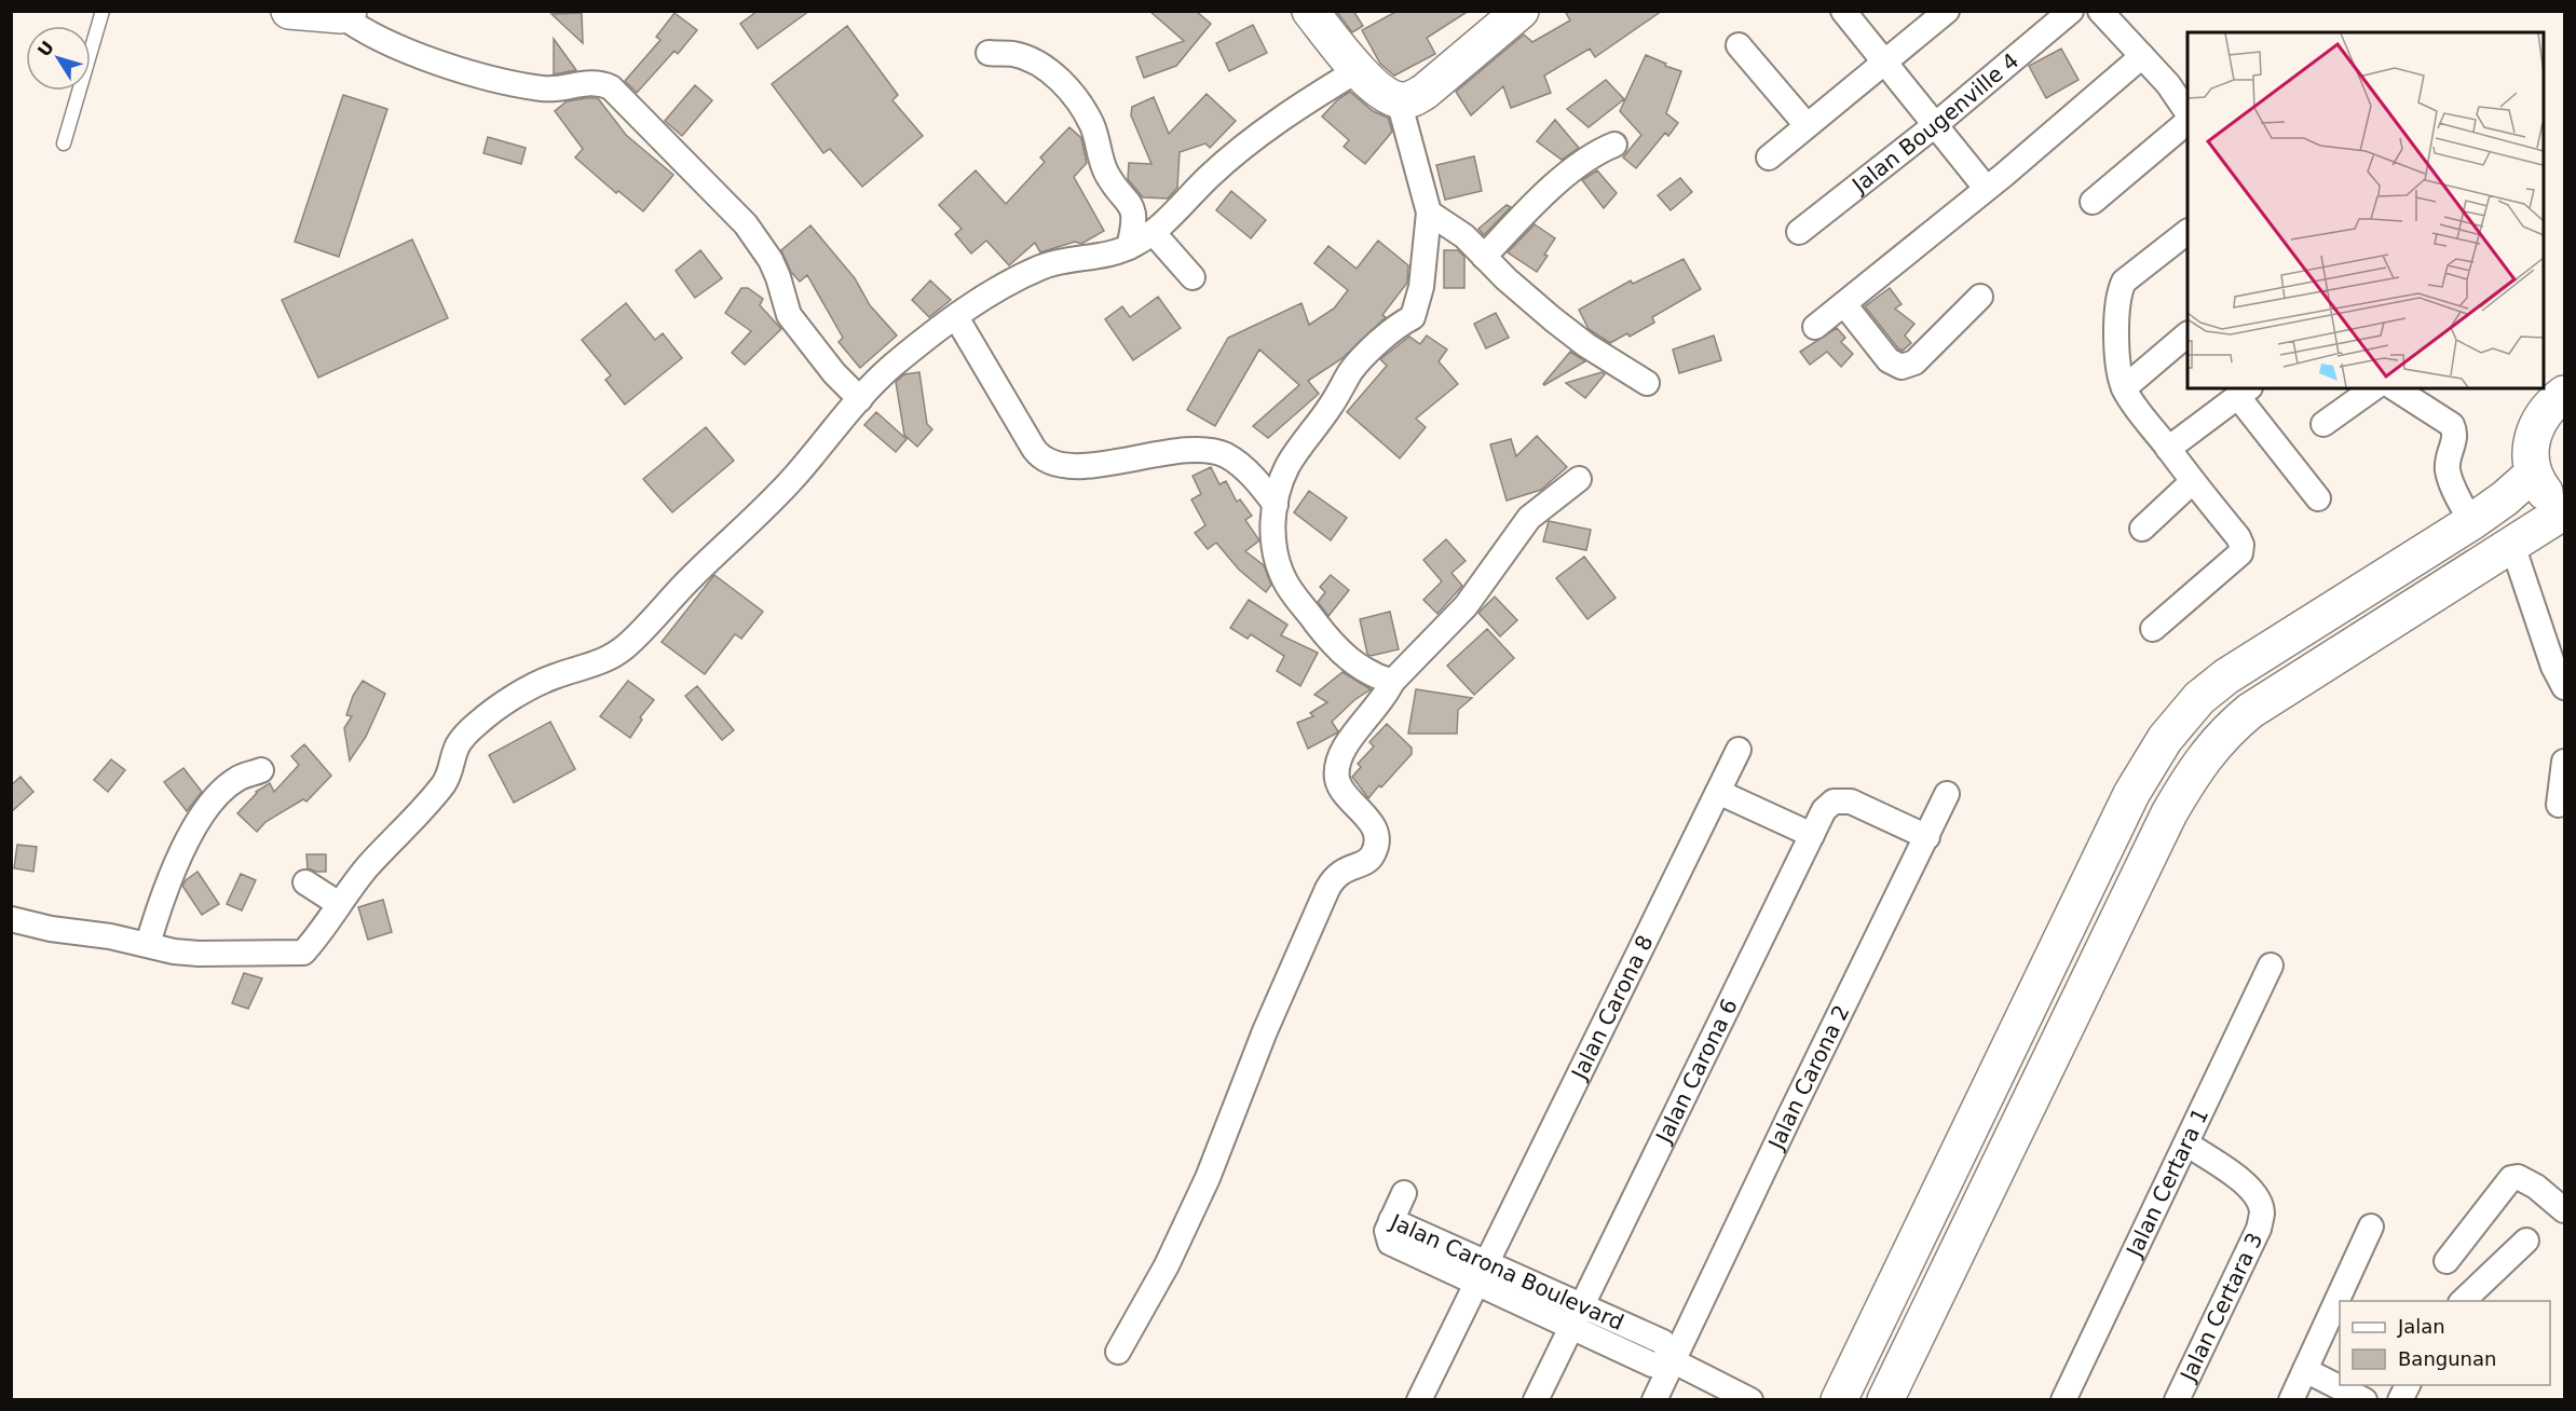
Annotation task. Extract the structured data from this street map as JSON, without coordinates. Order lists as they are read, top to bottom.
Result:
{
  "streets": {
    "street": [
      "Jalan Bougenville 4",
      "Jalan Carona 8",
      "Jalan Carona 6",
      "Jalan Carona 2",
      "Jalan Certara 1",
      "Jalan Carona Boulevard",
      "Jalan Certara 3"
    ]
  },
  "crossings": [
    ["Jalan Carona 8", "Jalan Carona Boulevard"],
    ["Jalan Carona 6", "Jalan Carona 2"],
    ["Jalan Carona 6", "Jalan Carona Boulevard"],
    ["Jalan Carona 2", "Jalan Carona Boulevard"],
    ["Jalan Certara 1", "Jalan Certara 3"]
  ],
  "legend": ["Jalan", "Bangunan"],
  "north": "top left"
}
